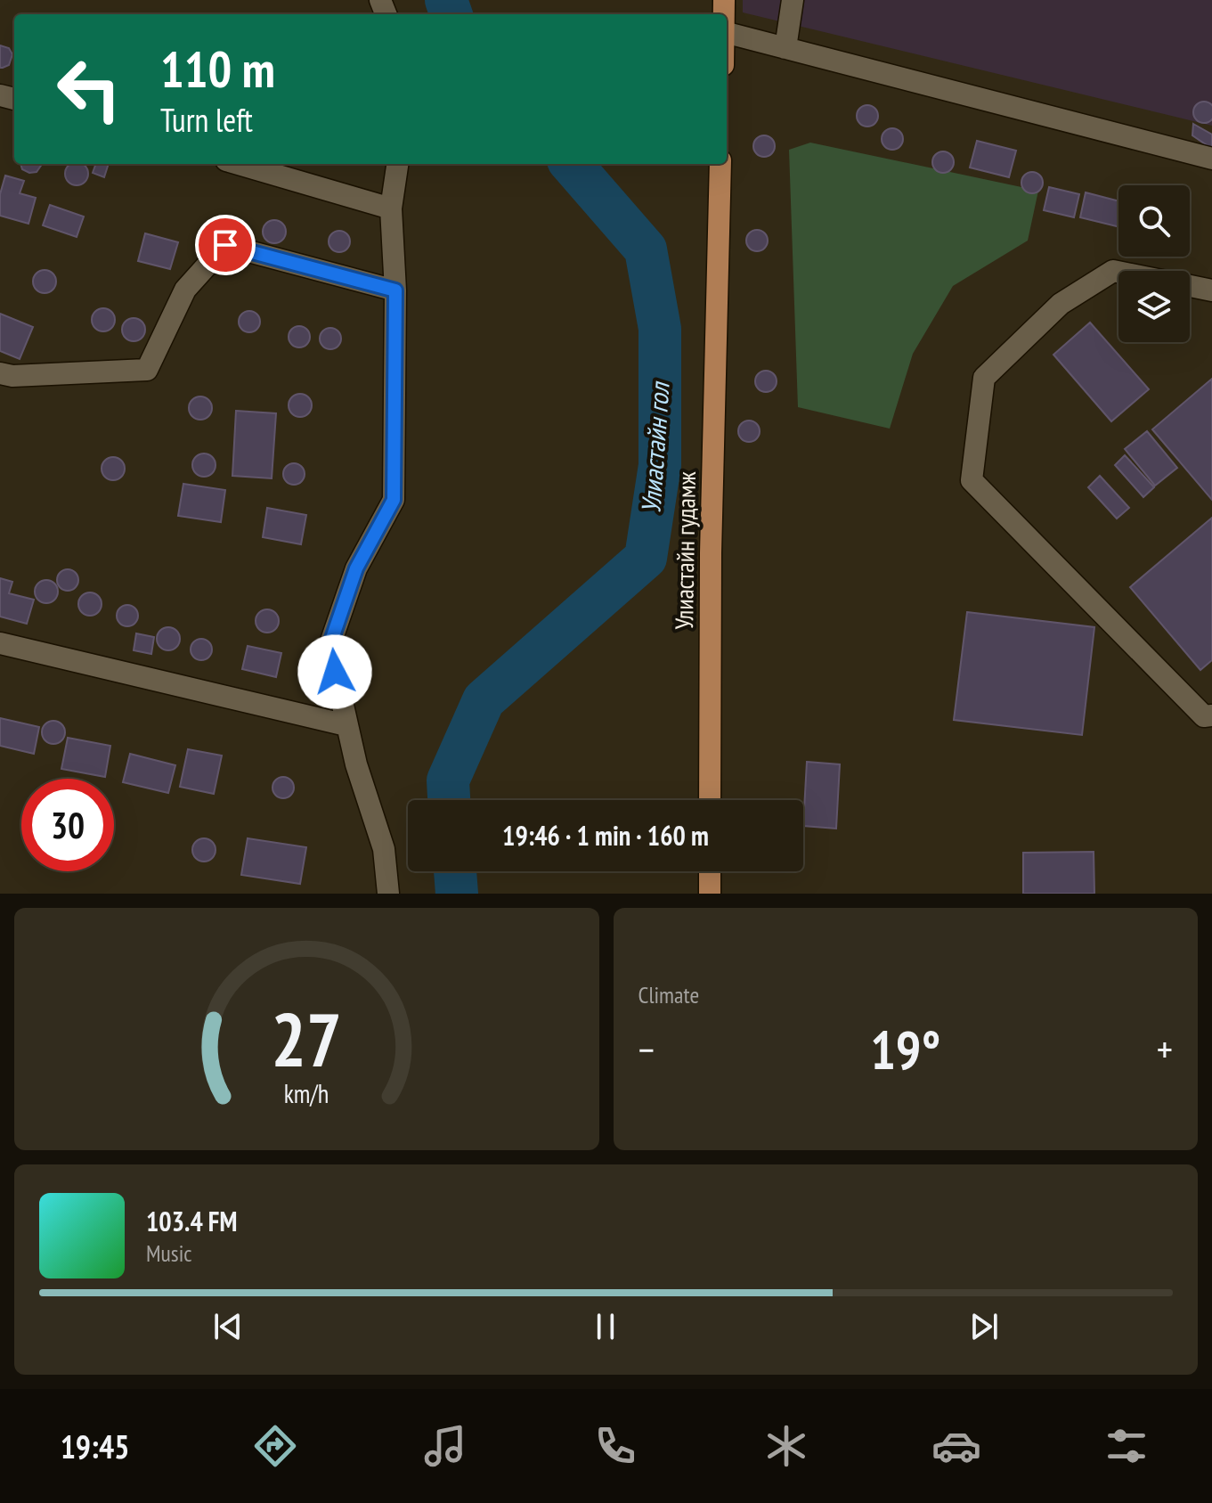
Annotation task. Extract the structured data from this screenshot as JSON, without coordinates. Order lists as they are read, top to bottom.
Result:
{
  "streets": {
    "main road": ["Улиастайн гудамж"]
  },
  "water": ["Улиастайн гол"],
  "page": {
    "turn": ["110 m", "Turn left"],
    "limit": "30",
    "trip": "19:46 · 1 min · 160 m",
    "tile": "Climate",
    "heat": ["−", "19°", "+"],
    "song": ["103.4 FM", "Music"],
    "tabs": "19:45",
    "gauge": ["27", "km/h"]
  }
}
